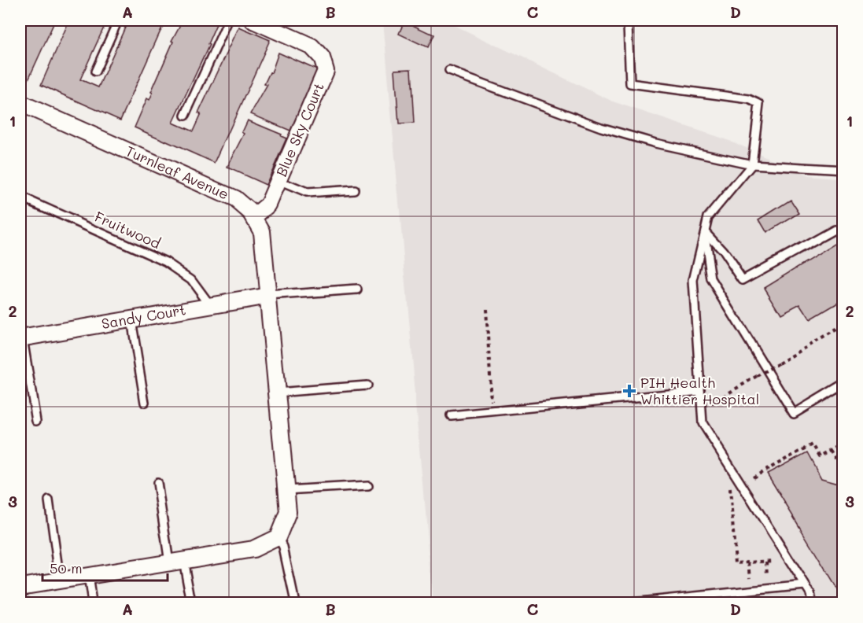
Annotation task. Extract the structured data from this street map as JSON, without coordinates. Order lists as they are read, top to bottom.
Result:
{
  "streets": {
    "street": ["Blue Sky Court", "Turnleaf Avenue", "Sandy Court"],
    "lane": ["Fruitwood"]
  },
  "crossings": [
    ["Blue Sky Court", "Turnleaf Avenue"],
    ["Turnleaf Avenue", "Sandy Court"],
    ["Fruitwood", "Sandy Court"]
  ],
  "places": {
    "health": ["PIH Health Whittier Hospital"]
  },
  "scale_bar": "50 m",
  "grid": {
    "columns": [
      "A",
      "B",
      "C",
      "D"
    ],
    "rows": ["1", "2", "3"]
  }
}
